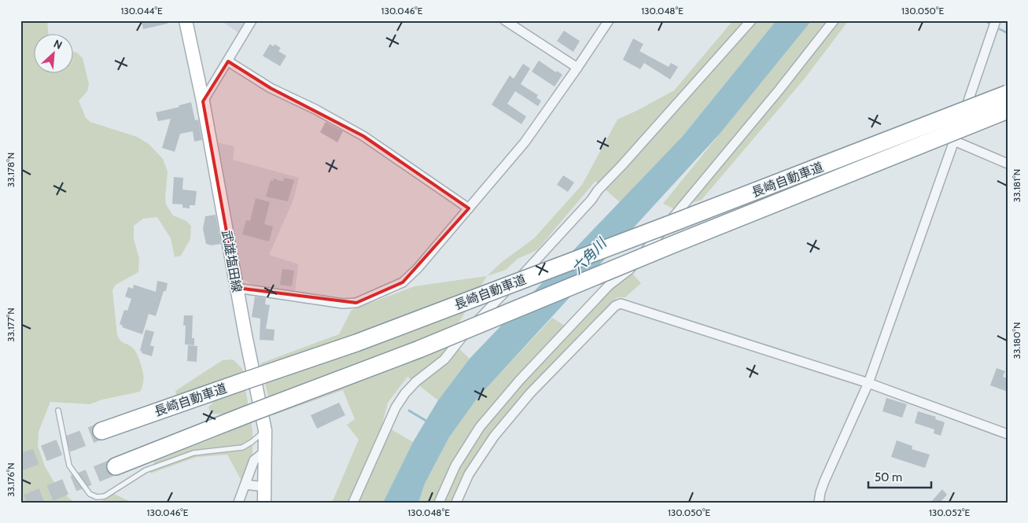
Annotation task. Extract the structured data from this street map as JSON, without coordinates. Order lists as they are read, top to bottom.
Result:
{
  "streets": {
    "highway": ["長崎自動車道"],
    "main road": ["武雄塩田線"]
  },
  "water": ["六角川"],
  "scale_bar": "50 m",
  "north": "top right",
  "coordinates": [
    "130.044°E",
    "130.046°E",
    "130.048°E",
    "130.050°E",
    "33.178°N",
    "33.181°N",
    "33.177°N",
    "33.180°N",
    "33.176°N",
    "130.052°E"
  ]
}
